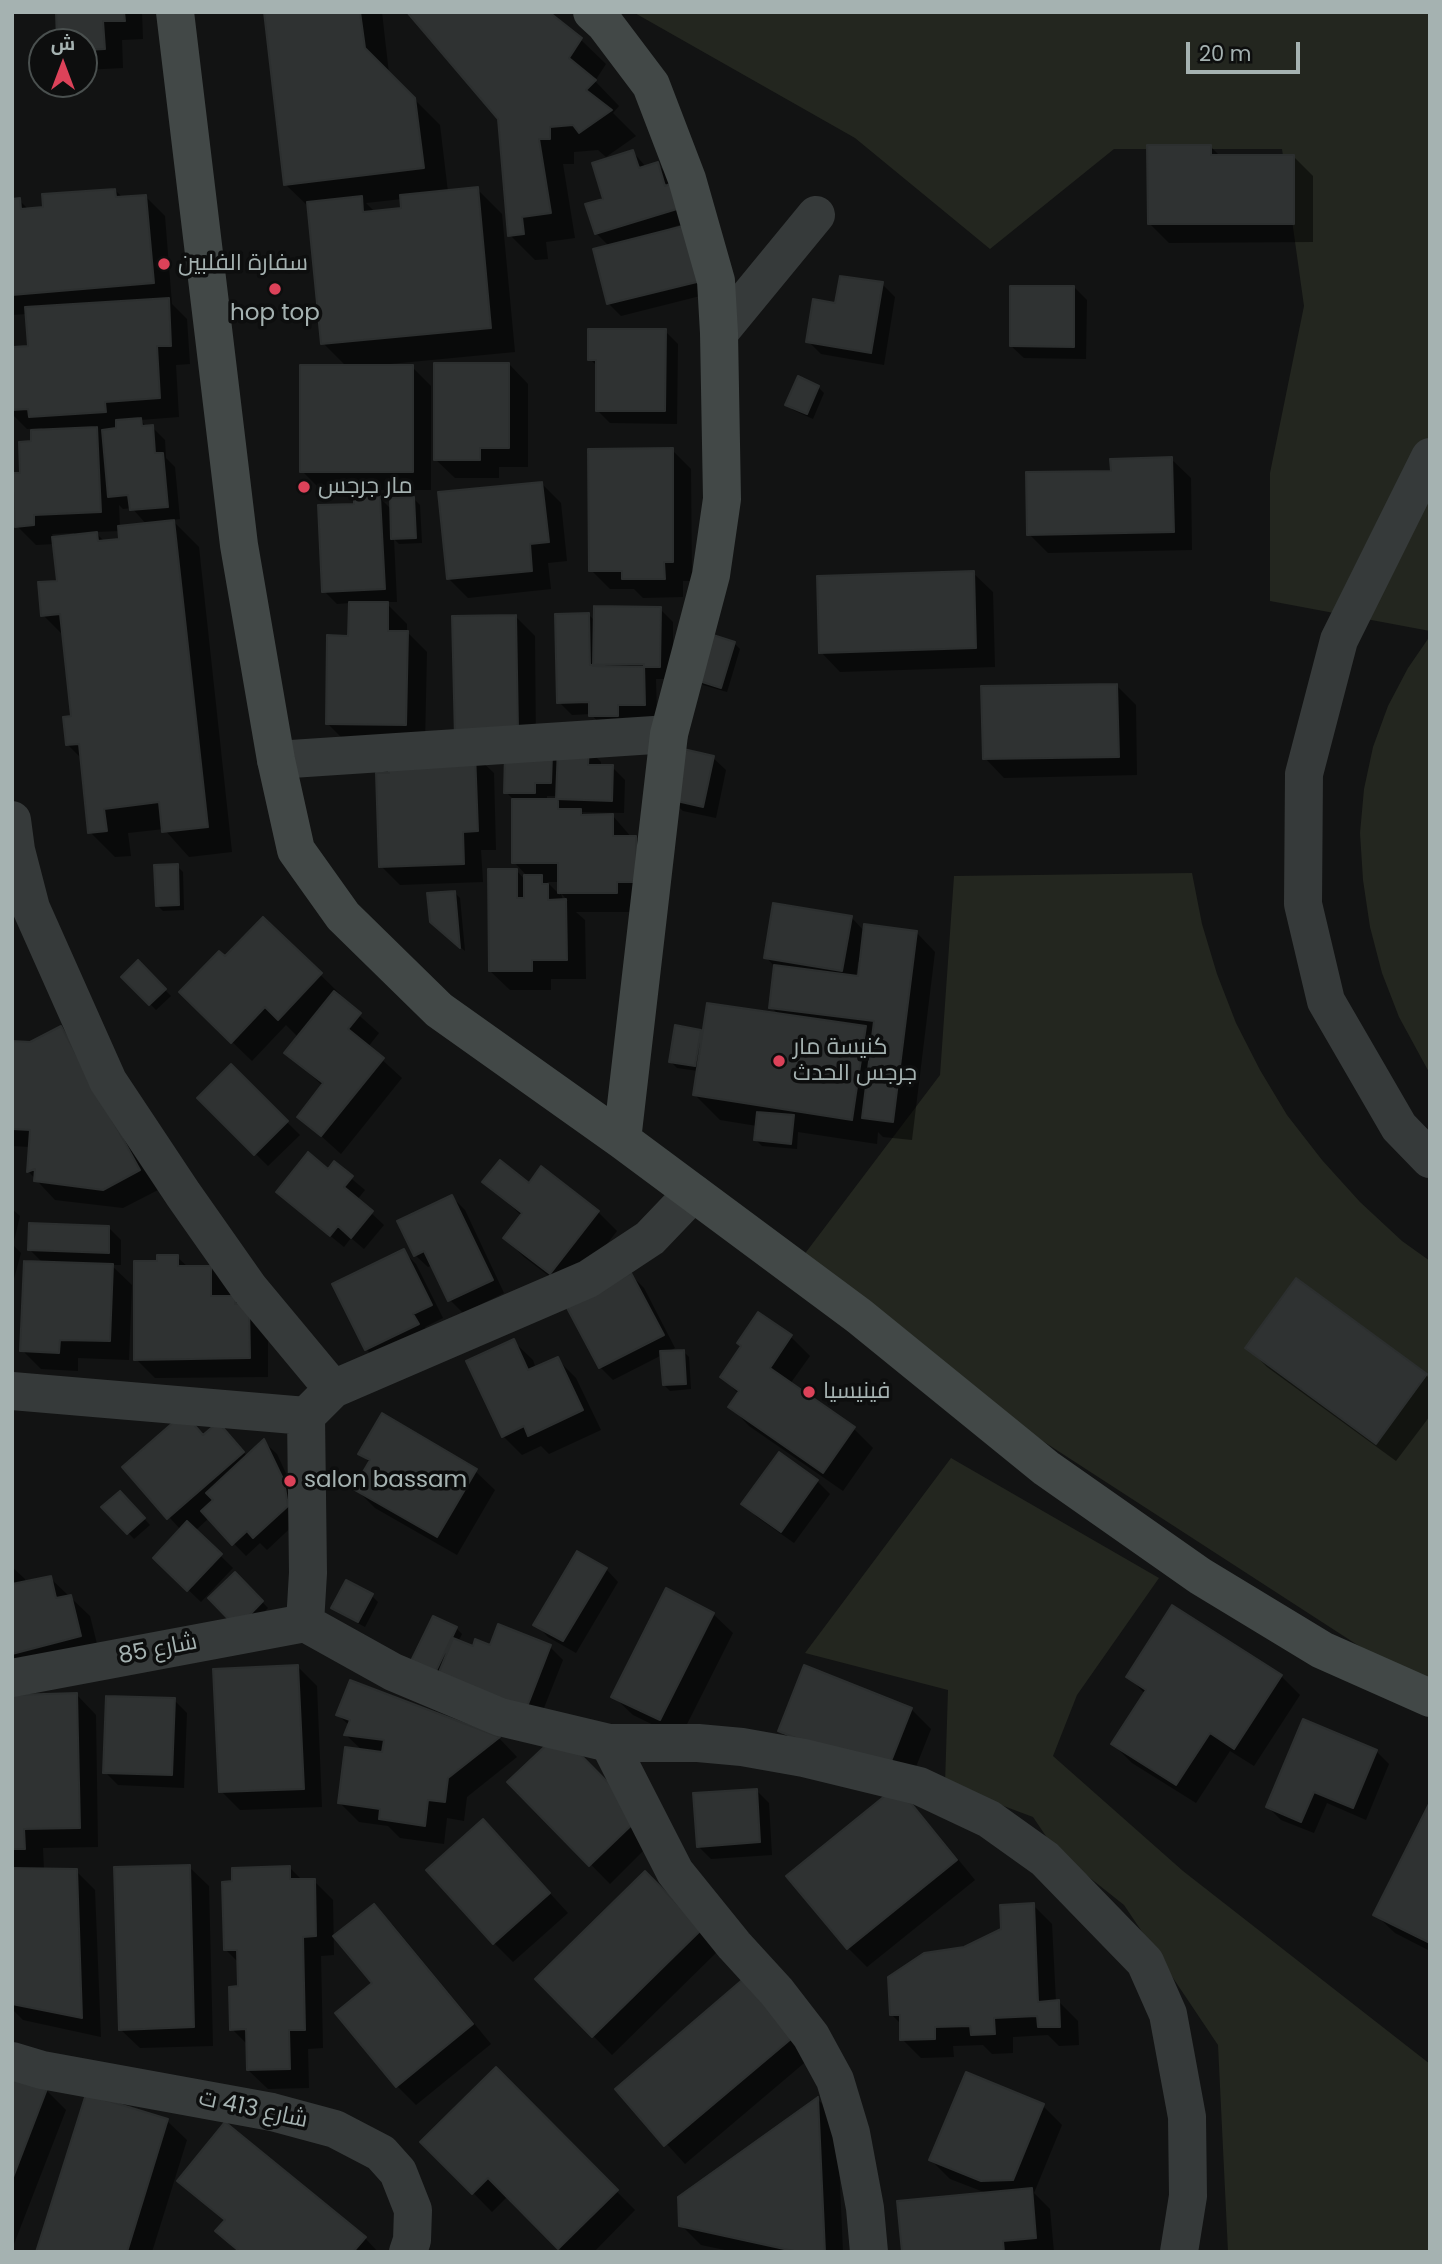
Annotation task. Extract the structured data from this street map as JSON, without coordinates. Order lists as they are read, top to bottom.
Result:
{
  "streets": {
    "street": ["شارع 85", "شارع 413 ت"]
  },
  "places": [
    "سفارة الفلبين",
    "hop top",
    "مار جرجس",
    "كنيسة مار جرجس الحدث",
    "فينيسيا",
    "salon bassam"
  ],
  "scale_bar": "20 m",
  "north": "top"
}
